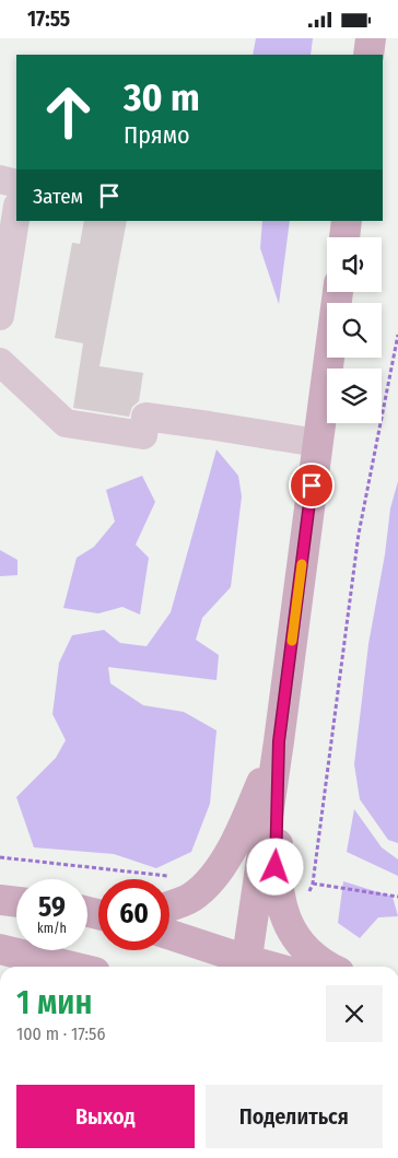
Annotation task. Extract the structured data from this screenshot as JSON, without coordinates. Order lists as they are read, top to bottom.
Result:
{
  "page": {
    "status": "17:55",
    "turn": ["30 m", "Прямо"],
    "then": "Затем",
    "speed": "59 km/h",
    "limit": "60",
    "heading": ["1 мин", "100 m · 17:56"],
    "buttons": ["Выход", "Поделиться"]
  }
}
